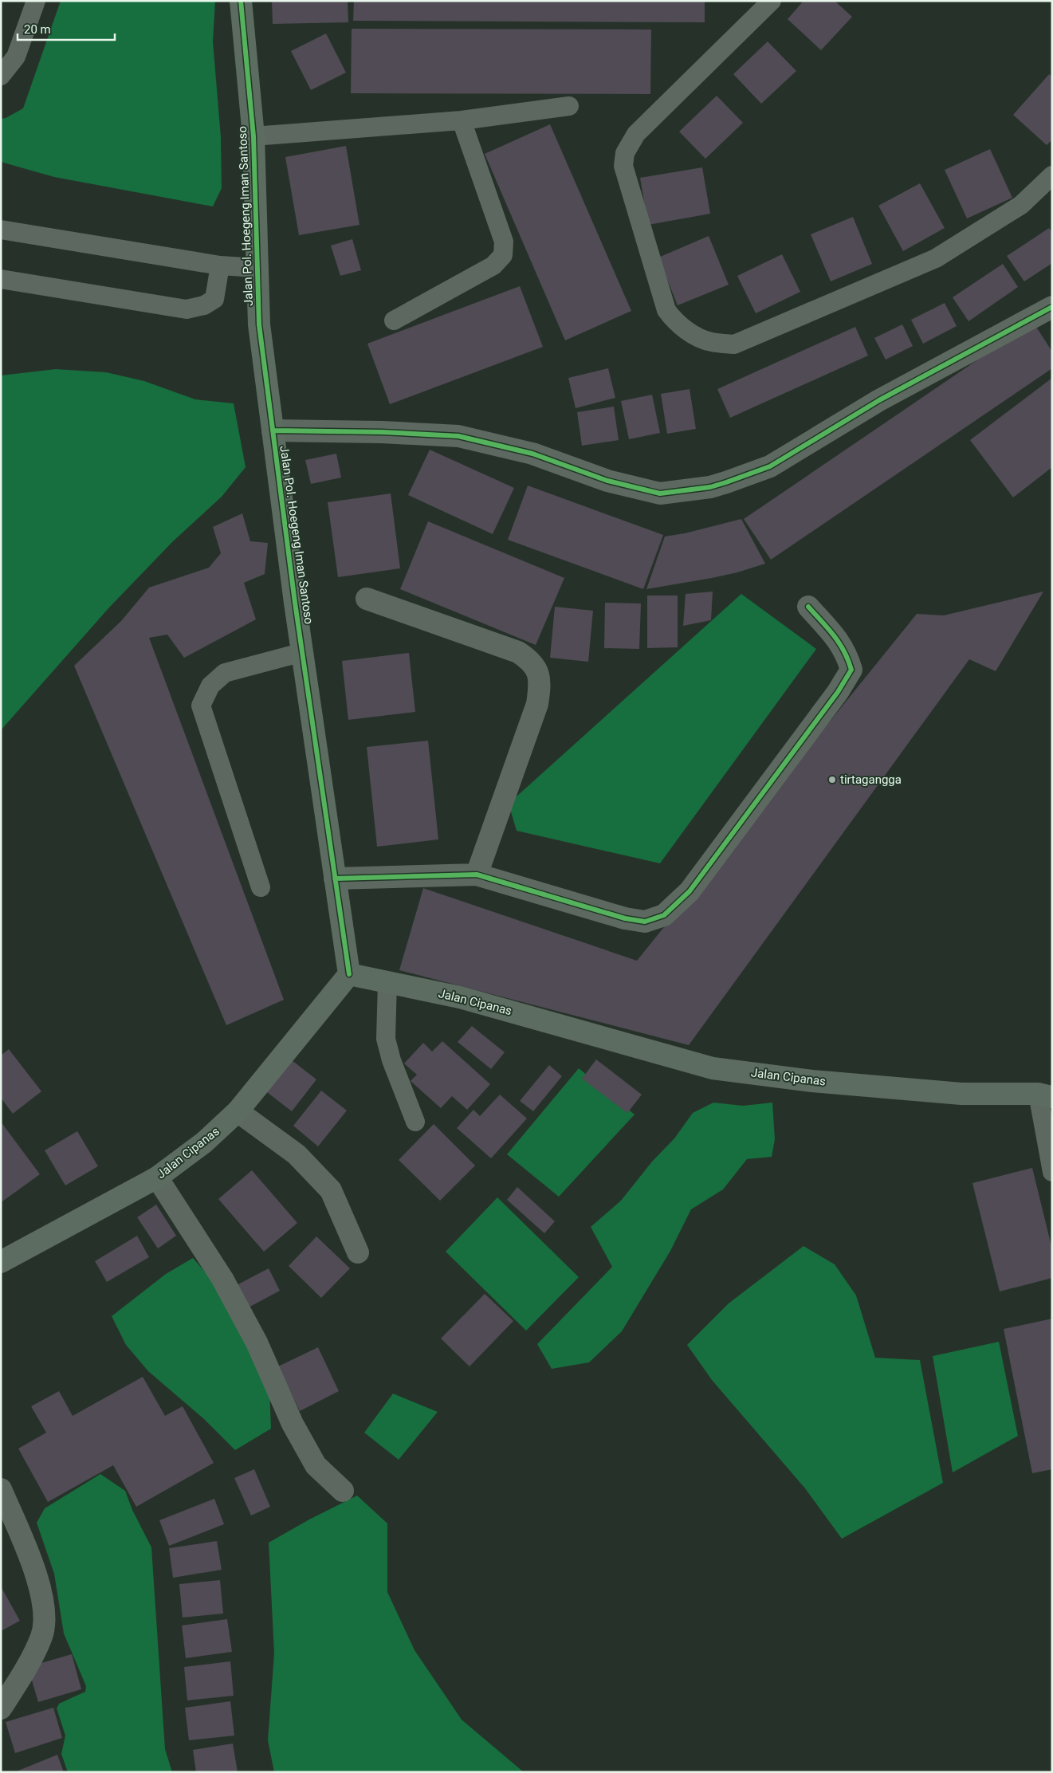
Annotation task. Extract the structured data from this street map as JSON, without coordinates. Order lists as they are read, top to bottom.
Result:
{
  "streets": {
    "street": ["Jalan Pol. Hoegeng Iman Santoso", "Jalan Cipanas"]
  },
  "crossings": [
    ["Jalan Pol. Hoegeng Iman Santoso", "Jalan Cipanas"]
  ],
  "places": ["tirtagangga"],
  "scale_bar": "20 m"
}
